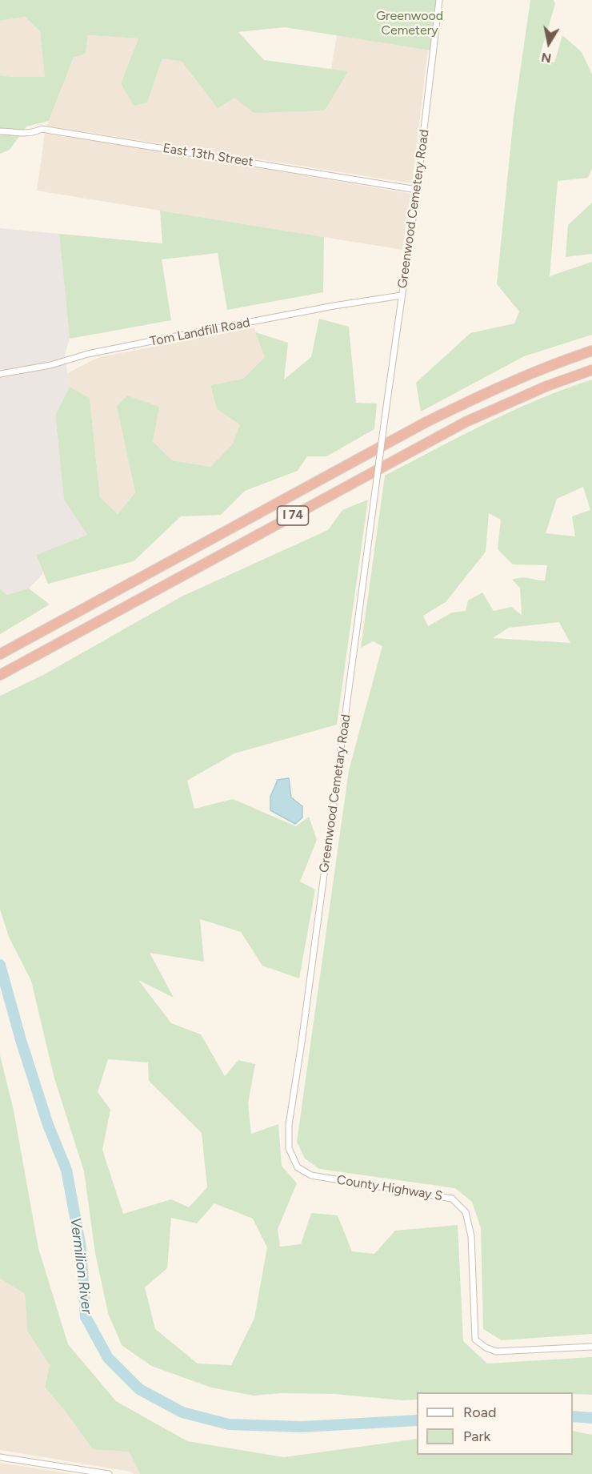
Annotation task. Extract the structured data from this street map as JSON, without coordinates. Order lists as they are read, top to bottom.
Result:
{
  "streets": {
    "highway": ["I 74"],
    "street": [
      "East 13th Street",
      "Greenwood Cemetery Road",
      "Tom Landfill Road",
      "Greenwood Cemetary Road",
      "County Highway S"
    ]
  },
  "crossings": [
    ["East 13th Street", "Greenwood Cemetery Road"],
    ["Greenwood Cemetery Road", "Tom Landfill Road"],
    ["Greenwood Cemetery Road", "Greenwood Cemetary Road"],
    ["Greenwood Cemetary Road", "County Highway S"]
  ],
  "water": ["Vermilion River"],
  "parks": ["Greenwood Cemetery"],
  "legend": ["Road", "Park"],
  "north": "bottom"
}
